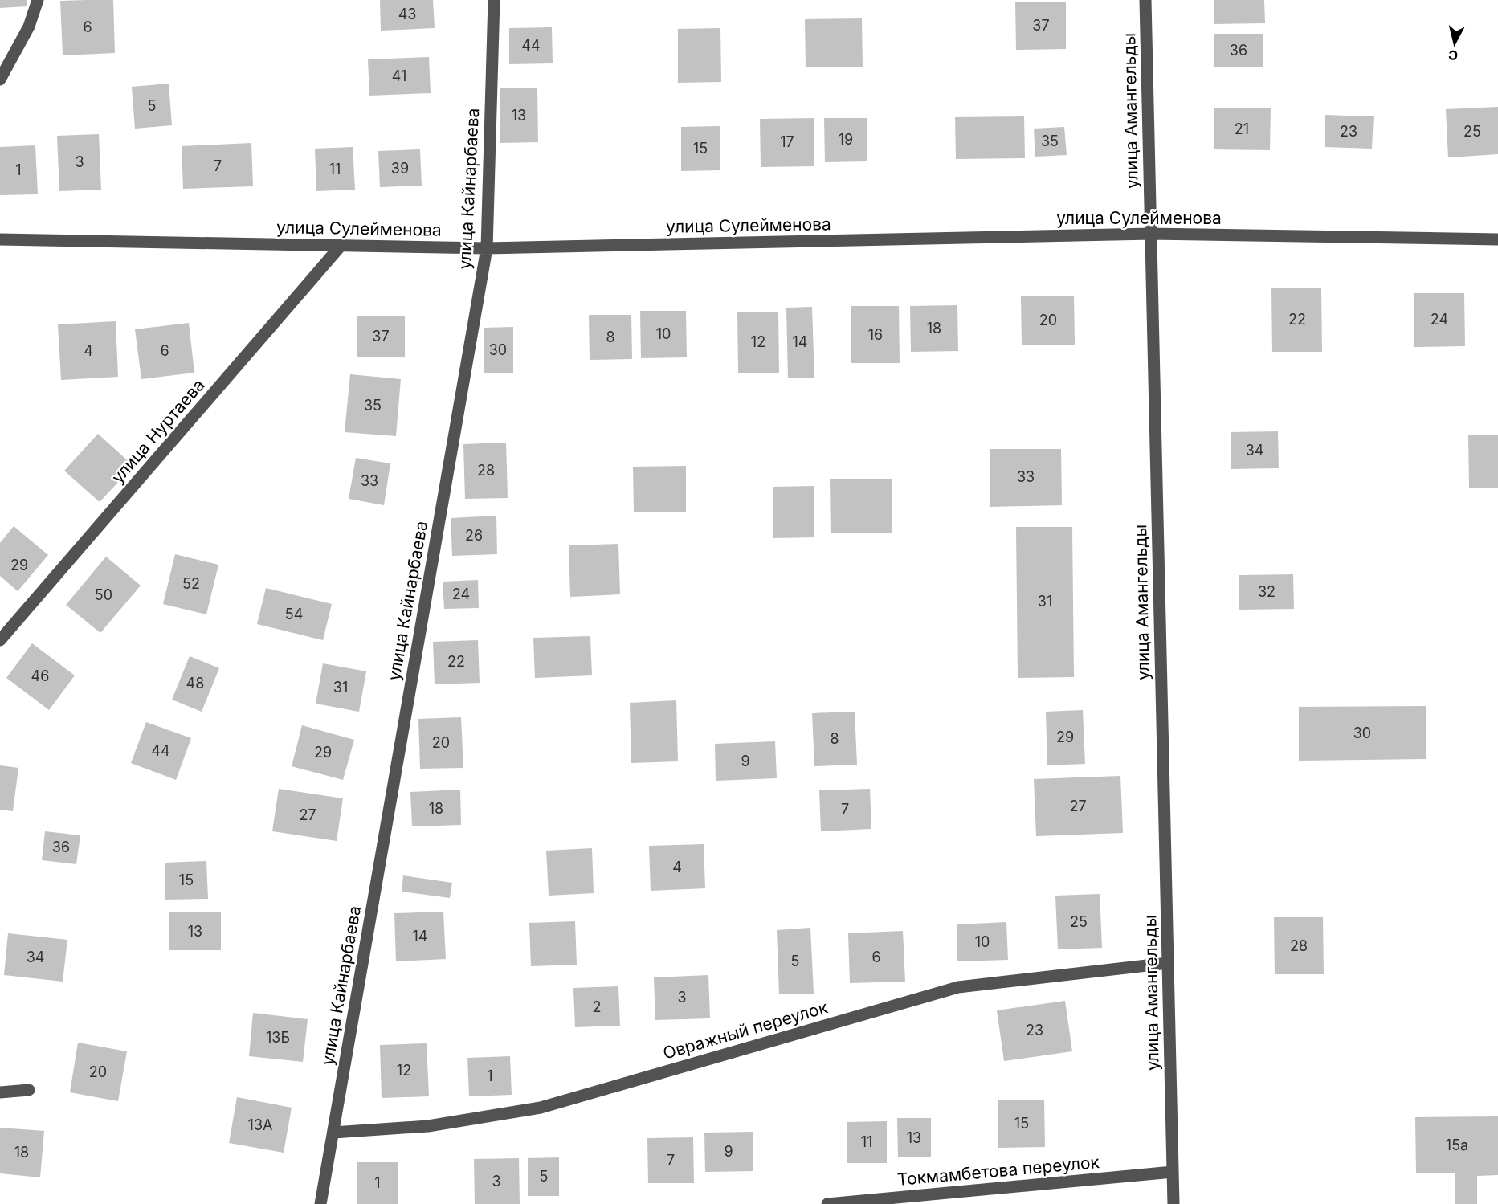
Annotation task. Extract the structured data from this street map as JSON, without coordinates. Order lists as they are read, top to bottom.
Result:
{
  "streets": {
    "street": [
      "улица Амангельды",
      "улица Кайнарбаева",
      "улица Сулейменова",
      "улица Нуртаева",
      "Овражный переулок",
      "Токмамбетова переулок"
    ]
  },
  "crossings": [
    ["улица Амангельды", "улица Сулейменова"],
    ["улица Амангельды", "Овражный переулок"],
    ["улица Амангельды", "Токмамбетова переулок"],
    ["улица Кайнарбаева", "улица Сулейменова"],
    ["улица Кайнарбаева", "Овражный переулок"],
    ["улица Сулейменова", "улица Нуртаева"]
  ],
  "house_numbers": [
    "43",
    "37",
    "6",
    "44",
    "36",
    "41",
    "5",
    "13",
    "21",
    "23",
    "25",
    "19",
    "35",
    "17",
    "15",
    "3",
    "7",
    "39",
    "11",
    "1",
    "22",
    "24",
    "20",
    "18",
    "10",
    "16",
    "37",
    "8",
    "12",
    "14",
    "30",
    "4",
    "6",
    "35",
    "34",
    "28",
    "33",
    "33",
    "26",
    "29",
    "52",
    "32",
    "24",
    "50",
    "31",
    "54",
    "22",
    "46",
    "48",
    "31",
    "30",
    "29",
    "8",
    "20",
    "44",
    "29",
    "9",
    "27",
    "18",
    "7",
    "27",
    "36",
    "4",
    "15",
    "25",
    "13",
    "14",
    "10",
    "28",
    "34",
    "6",
    "5",
    "3",
    "2",
    "23",
    "13Б",
    "12",
    "20",
    "1",
    "15",
    "13А",
    "13",
    "11",
    "15а",
    "9",
    "18",
    "7",
    "5",
    "3",
    "1"
  ],
  "north": "bottom"
}
